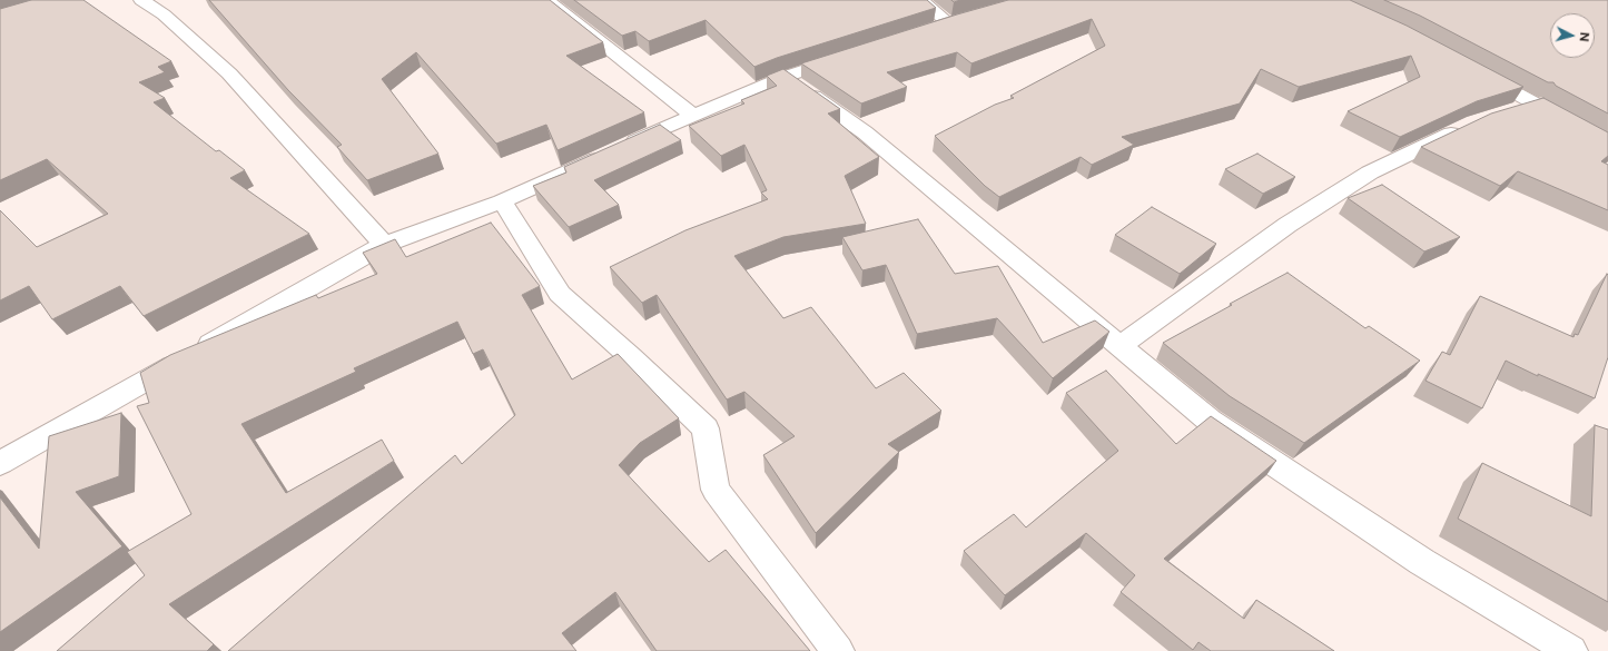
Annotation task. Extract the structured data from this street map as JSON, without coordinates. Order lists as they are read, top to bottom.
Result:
{
  "north": "right"
}
